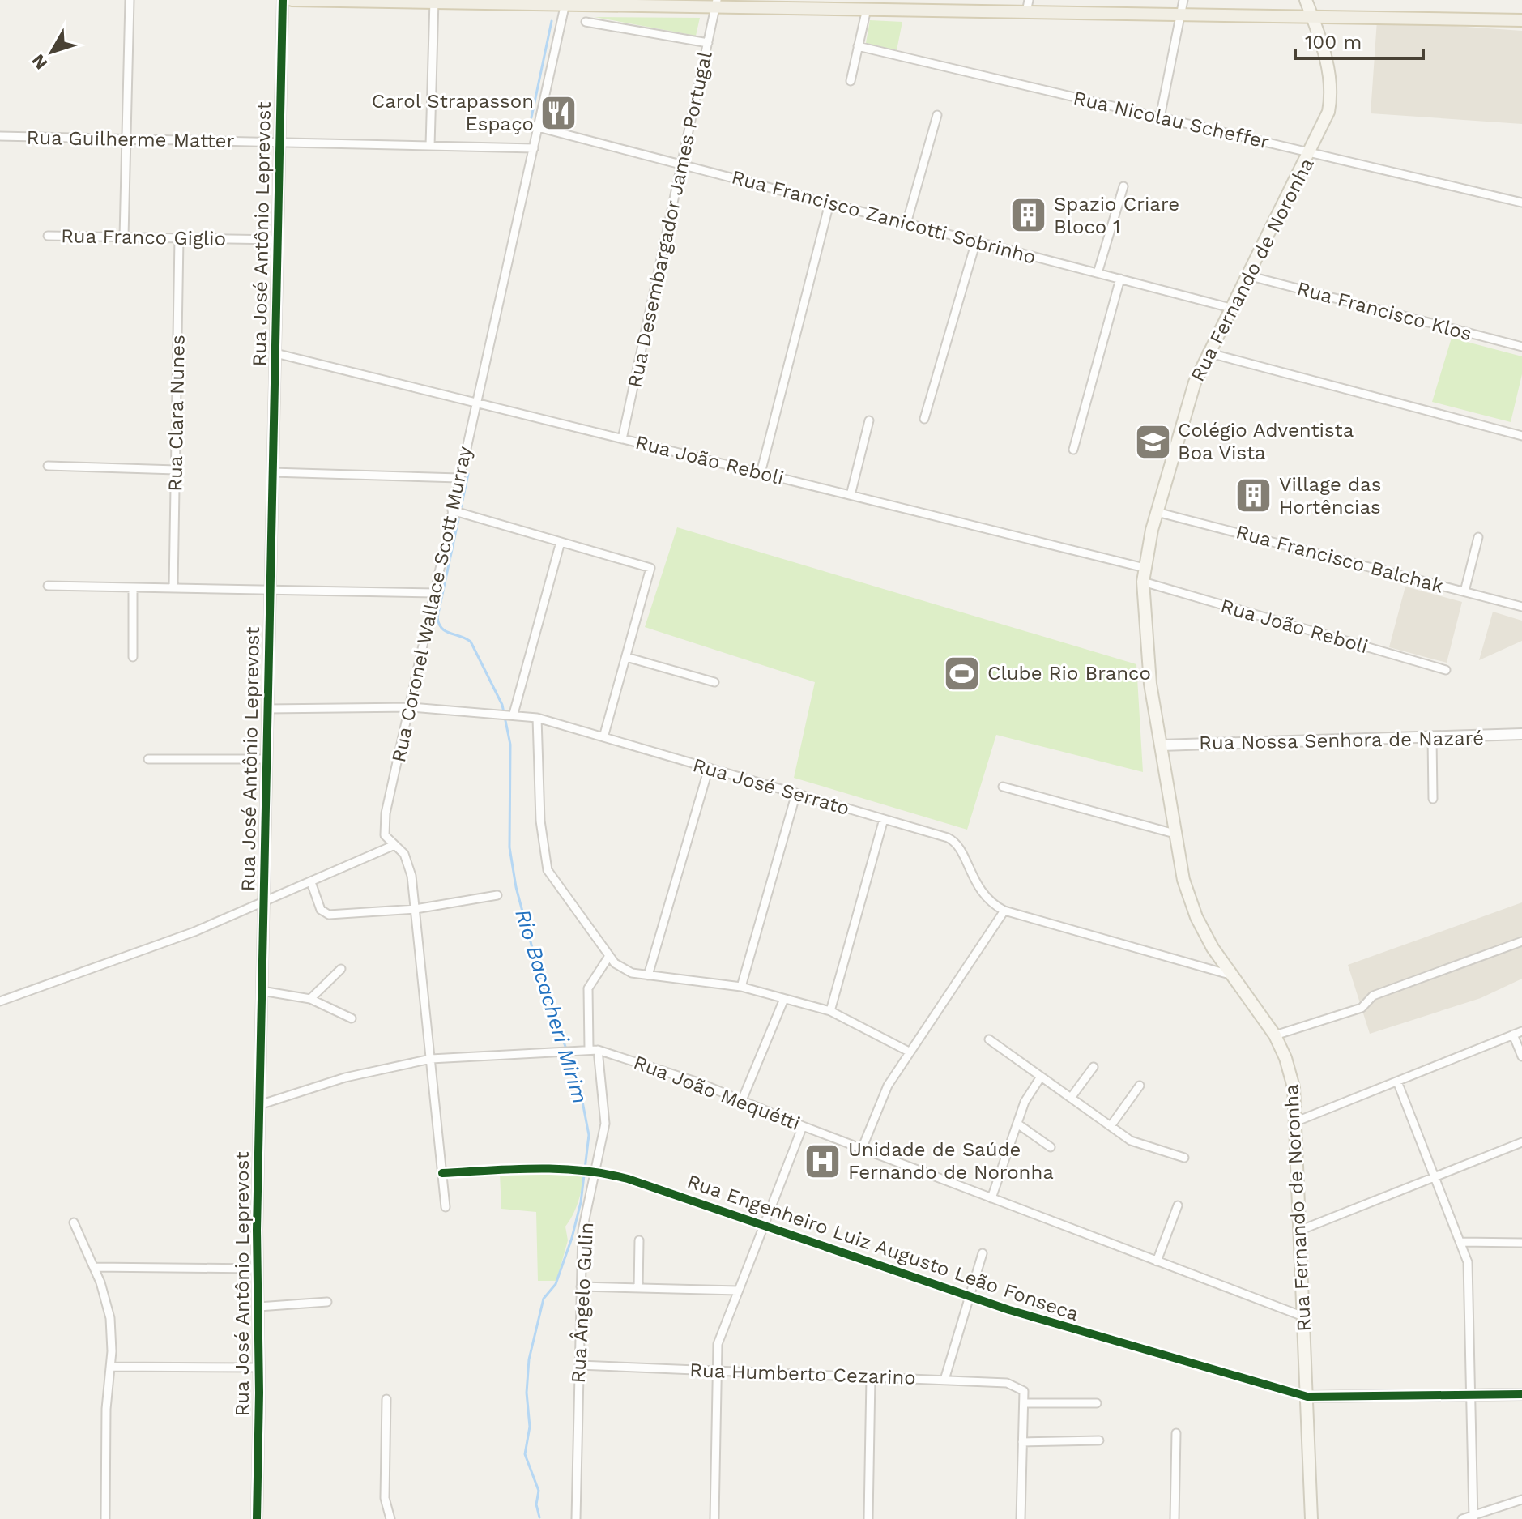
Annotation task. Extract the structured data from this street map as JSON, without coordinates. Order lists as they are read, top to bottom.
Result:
{
  "streets": {
    "main road": ["Rua Fernando de Noronha"],
    "street": [
      "Rua Nicolau Scheffer",
      "Rua Guilherme Matter",
      "Rua Francisco Zanicotti Sobrinho",
      "Rua Desembargador James Portugal",
      "Rua José Antônio Leprevost",
      "Rua Franco Giglio",
      "Rua Francisco Klos",
      "Rua Clara Nunes",
      "Rua João Reboli",
      "Rua Francisco Balchak",
      "Rua Coronel Wallace Scott Murray",
      "Rua Nossa Senhora de Nazaré",
      "Rua José Serrato",
      "Rua João Mequétti",
      "Rua Engenheiro Luiz Augusto Leão Fonseca",
      "Rua Ângelo Gulin",
      "Rua Humberto Cezarino"
    ]
  },
  "crossings": [
    ["Rua Nicolau Scheffer", "Rua Fernando de Noronha"],
    ["Rua Guilherme Matter", "Rua José Antônio Leprevost"],
    ["Rua Guilherme Matter", "Rua Coronel Wallace Scott Murray"],
    ["Rua Francisco Zanicotti Sobrinho", "Rua Desembargador James Portugal"],
    ["Rua Francisco Zanicotti Sobrinho", "Rua Fernando de Noronha"],
    ["Rua Francisco Zanicotti Sobrinho", "Rua Coronel Wallace Scott Murray"],
    ["Rua Desembargador James Portugal", "Rua João Reboli"],
    ["Rua José Antônio Leprevost", "Rua Franco Giglio"],
    ["Rua José Antônio Leprevost", "Rua João Reboli"],
    ["Rua José Antônio Leprevost", "Rua José Serrato"],
    ["Rua José Antônio Leprevost", "Rua João Mequétti"],
    ["Rua Franco Giglio", "Rua Clara Nunes"],
    ["Rua Fernando de Noronha", "Rua Francisco Klos"],
    ["Rua Fernando de Noronha", "Rua João Reboli"],
    ["Rua Fernando de Noronha", "Rua Francisco Balchak"],
    ["Rua Fernando de Noronha", "Rua Nossa Senhora de Nazaré"],
    ["Rua Fernando de Noronha", "Rua José Serrato"],
    ["Rua Fernando de Noronha", "Rua João Mequétti"],
    ["Rua Fernando de Noronha", "Rua Engenheiro Luiz Augusto Leão Fonseca"],
    ["Rua João Reboli", "Rua Coronel Wallace Scott Murray"],
    ["Rua Coronel Wallace Scott Murray", "Rua José Serrato"],
    ["Rua João Mequétti", "Rua Ângelo Gulin"],
    ["Rua Engenheiro Luiz Augusto Leão Fonseca", "Rua Ângelo Gulin"],
    ["Rua Ângelo Gulin", "Rua Humberto Cezarino"]
  ],
  "water": ["Rio Bacacheri Mirim"],
  "places": {
    "restaurant": ["Carol Strapasson Espaço"],
    "building": ["Spazio Criare Bloco 1", "Village das Hortências"],
    "school or university": ["Colégio Adventista Boa Vista"],
    "sports": ["Clube Rio Branco"],
    "hospital": ["Unidade de Saúde Fernando de Noronha"]
  },
  "scale_bar": "100 m",
  "north": "bottom left"
}
